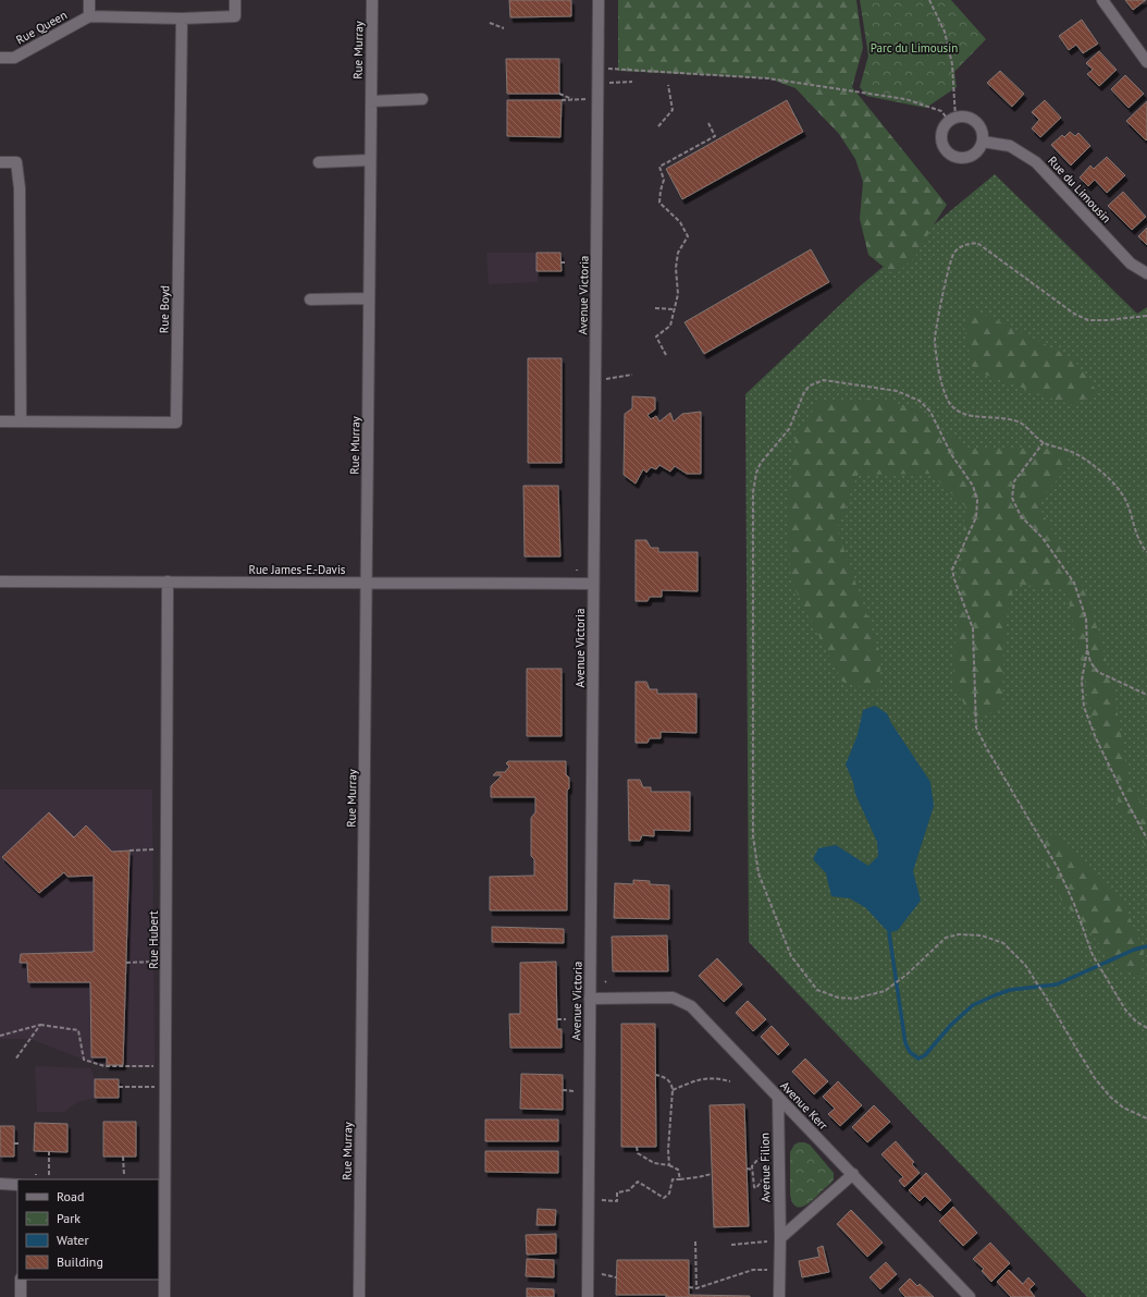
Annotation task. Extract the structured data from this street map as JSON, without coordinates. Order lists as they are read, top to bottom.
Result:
{
  "streets": {
    "street": [
      "Rue Queen",
      "Rue Murray",
      "Rue du Limousin",
      "Avenue Victoria",
      "Rue Boyd",
      "Rue James-E.-Davis",
      "Rue Hubert",
      "Avenue Kerr",
      "Avenue Filion"
    ]
  },
  "crossings": [
    ["Rue Murray", "Rue James-E.-Davis"],
    ["Avenue Victoria", "Rue James-E.-Davis"],
    ["Avenue Victoria", "Avenue Kerr"],
    ["Rue James-E.-Davis", "Rue Hubert"],
    ["Avenue Kerr", "Avenue Filion"]
  ],
  "parks": ["Parc du Limousin"],
  "legend": [
    "Road",
    "Park",
    "Water",
    "Building"
  ]
}
